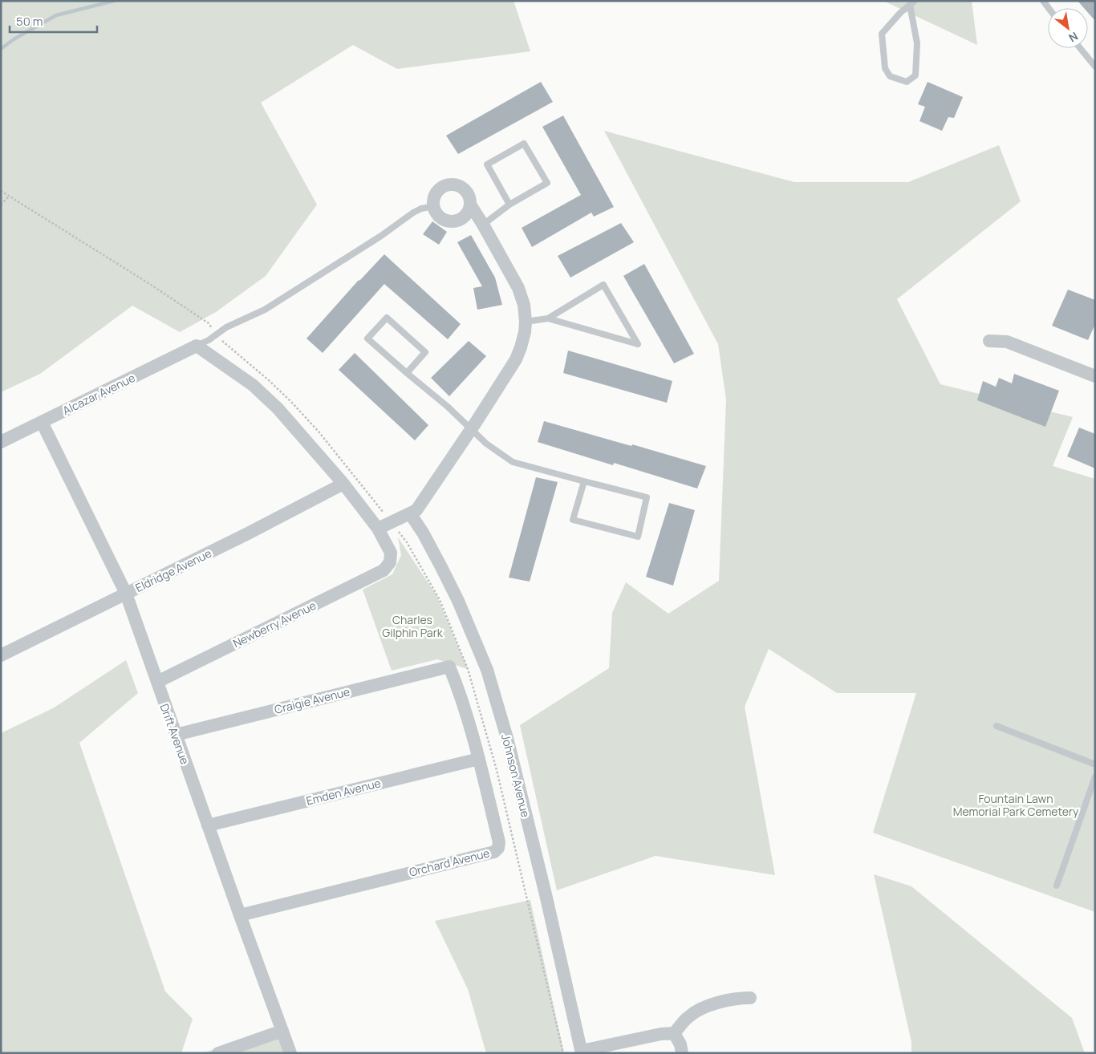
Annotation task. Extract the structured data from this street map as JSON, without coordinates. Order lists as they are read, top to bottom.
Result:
{
  "streets": {
    "street": [
      "Alcazar Avenue",
      "Eldridge Avenue",
      "Newberry Avenue",
      "Craigie Avenue",
      "Drift Avenue",
      "Johnson Avenue",
      "Emden Avenue",
      "Orchard Avenue"
    ]
  },
  "crossings": [
    ["Alcazar Avenue", "Drift Avenue"],
    ["Eldridge Avenue", "Drift Avenue"],
    ["Newberry Avenue", "Drift Avenue"],
    ["Craigie Avenue", "Drift Avenue"],
    ["Craigie Avenue", "Orchard Avenue"],
    ["Drift Avenue", "Emden Avenue"],
    ["Drift Avenue", "Orchard Avenue"],
    ["Emden Avenue", "Orchard Avenue"]
  ],
  "parks": ["Charles Gilphin Park", "Fountain Lawn Memorial Park Cemetery"],
  "scale_bar": "50 m",
  "north": "bottom right"
}
